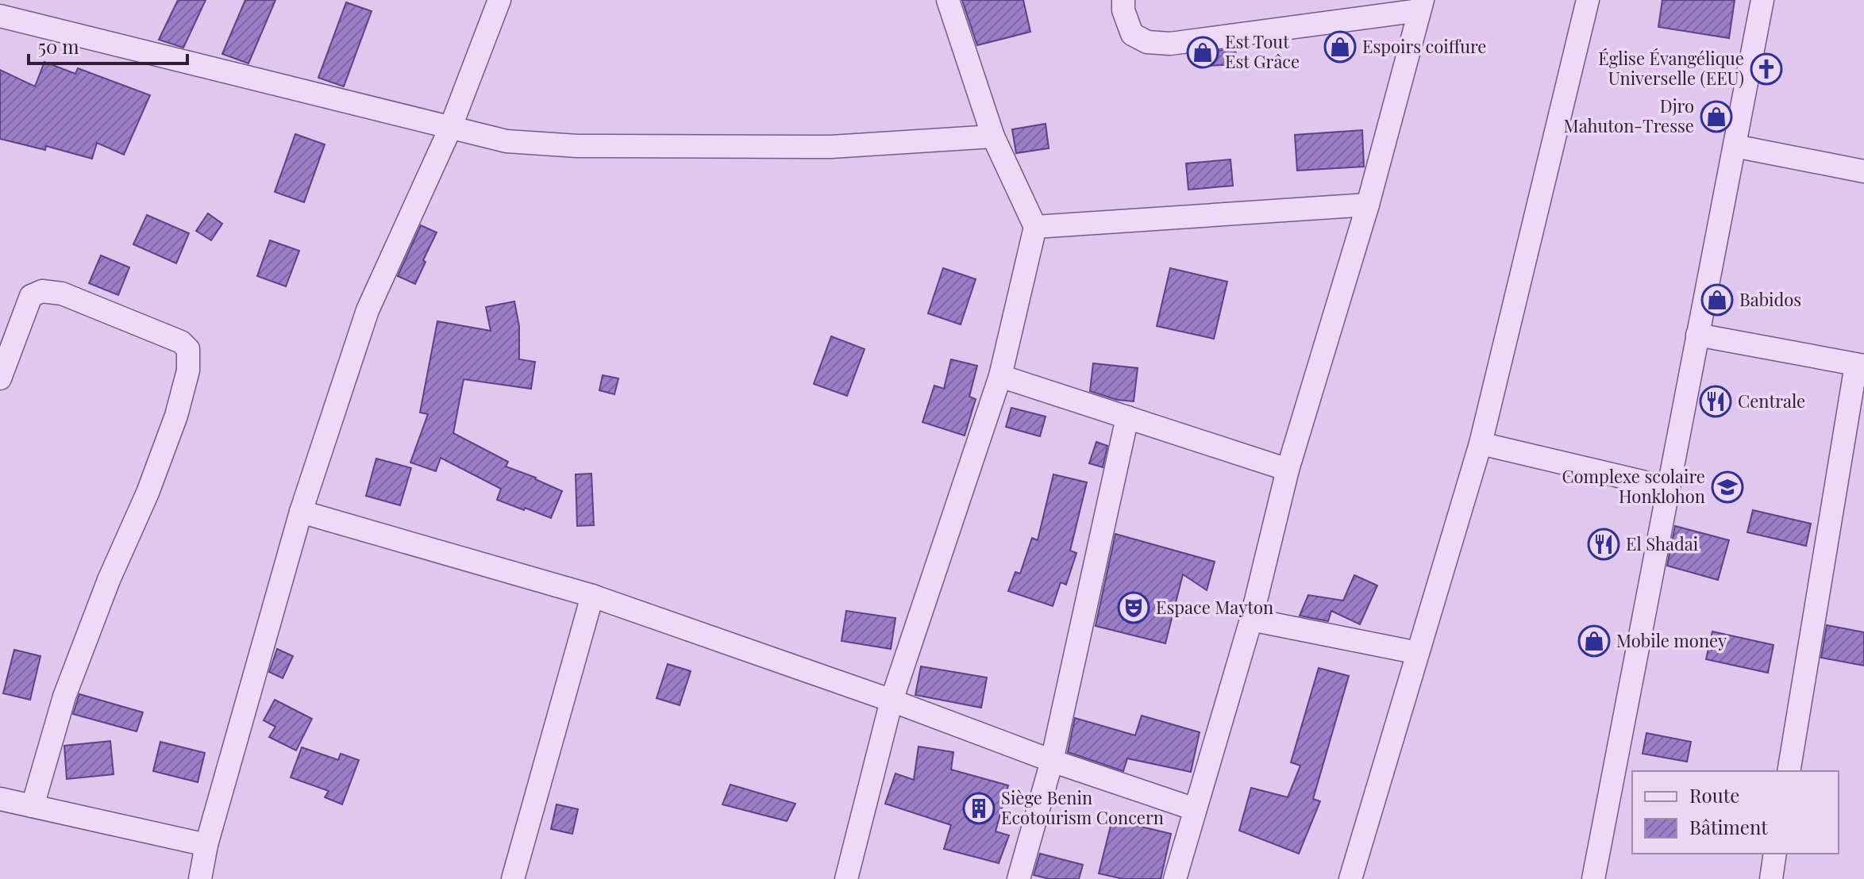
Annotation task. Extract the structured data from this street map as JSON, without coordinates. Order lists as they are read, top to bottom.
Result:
{
  "places": {
    "shop": [
      "Espoirs coiffure",
      "Est Tout Est Grâce",
      "Djro Mahuton-Tresse",
      "Babidos",
      "Mobile money"
    ],
    "church": ["Église Évangélique Universelle (EEU)"],
    "restaurant": ["Centrale", "El Shadai"],
    "school or university": ["Complexe scolaire Honklohon"],
    "theatre": ["Espace Mayton"],
    "building": ["Siège Benin Ecotourism Concern"]
  },
  "legend": ["Route", "Bâtiment"],
  "scale_bar": "50 m"
}
